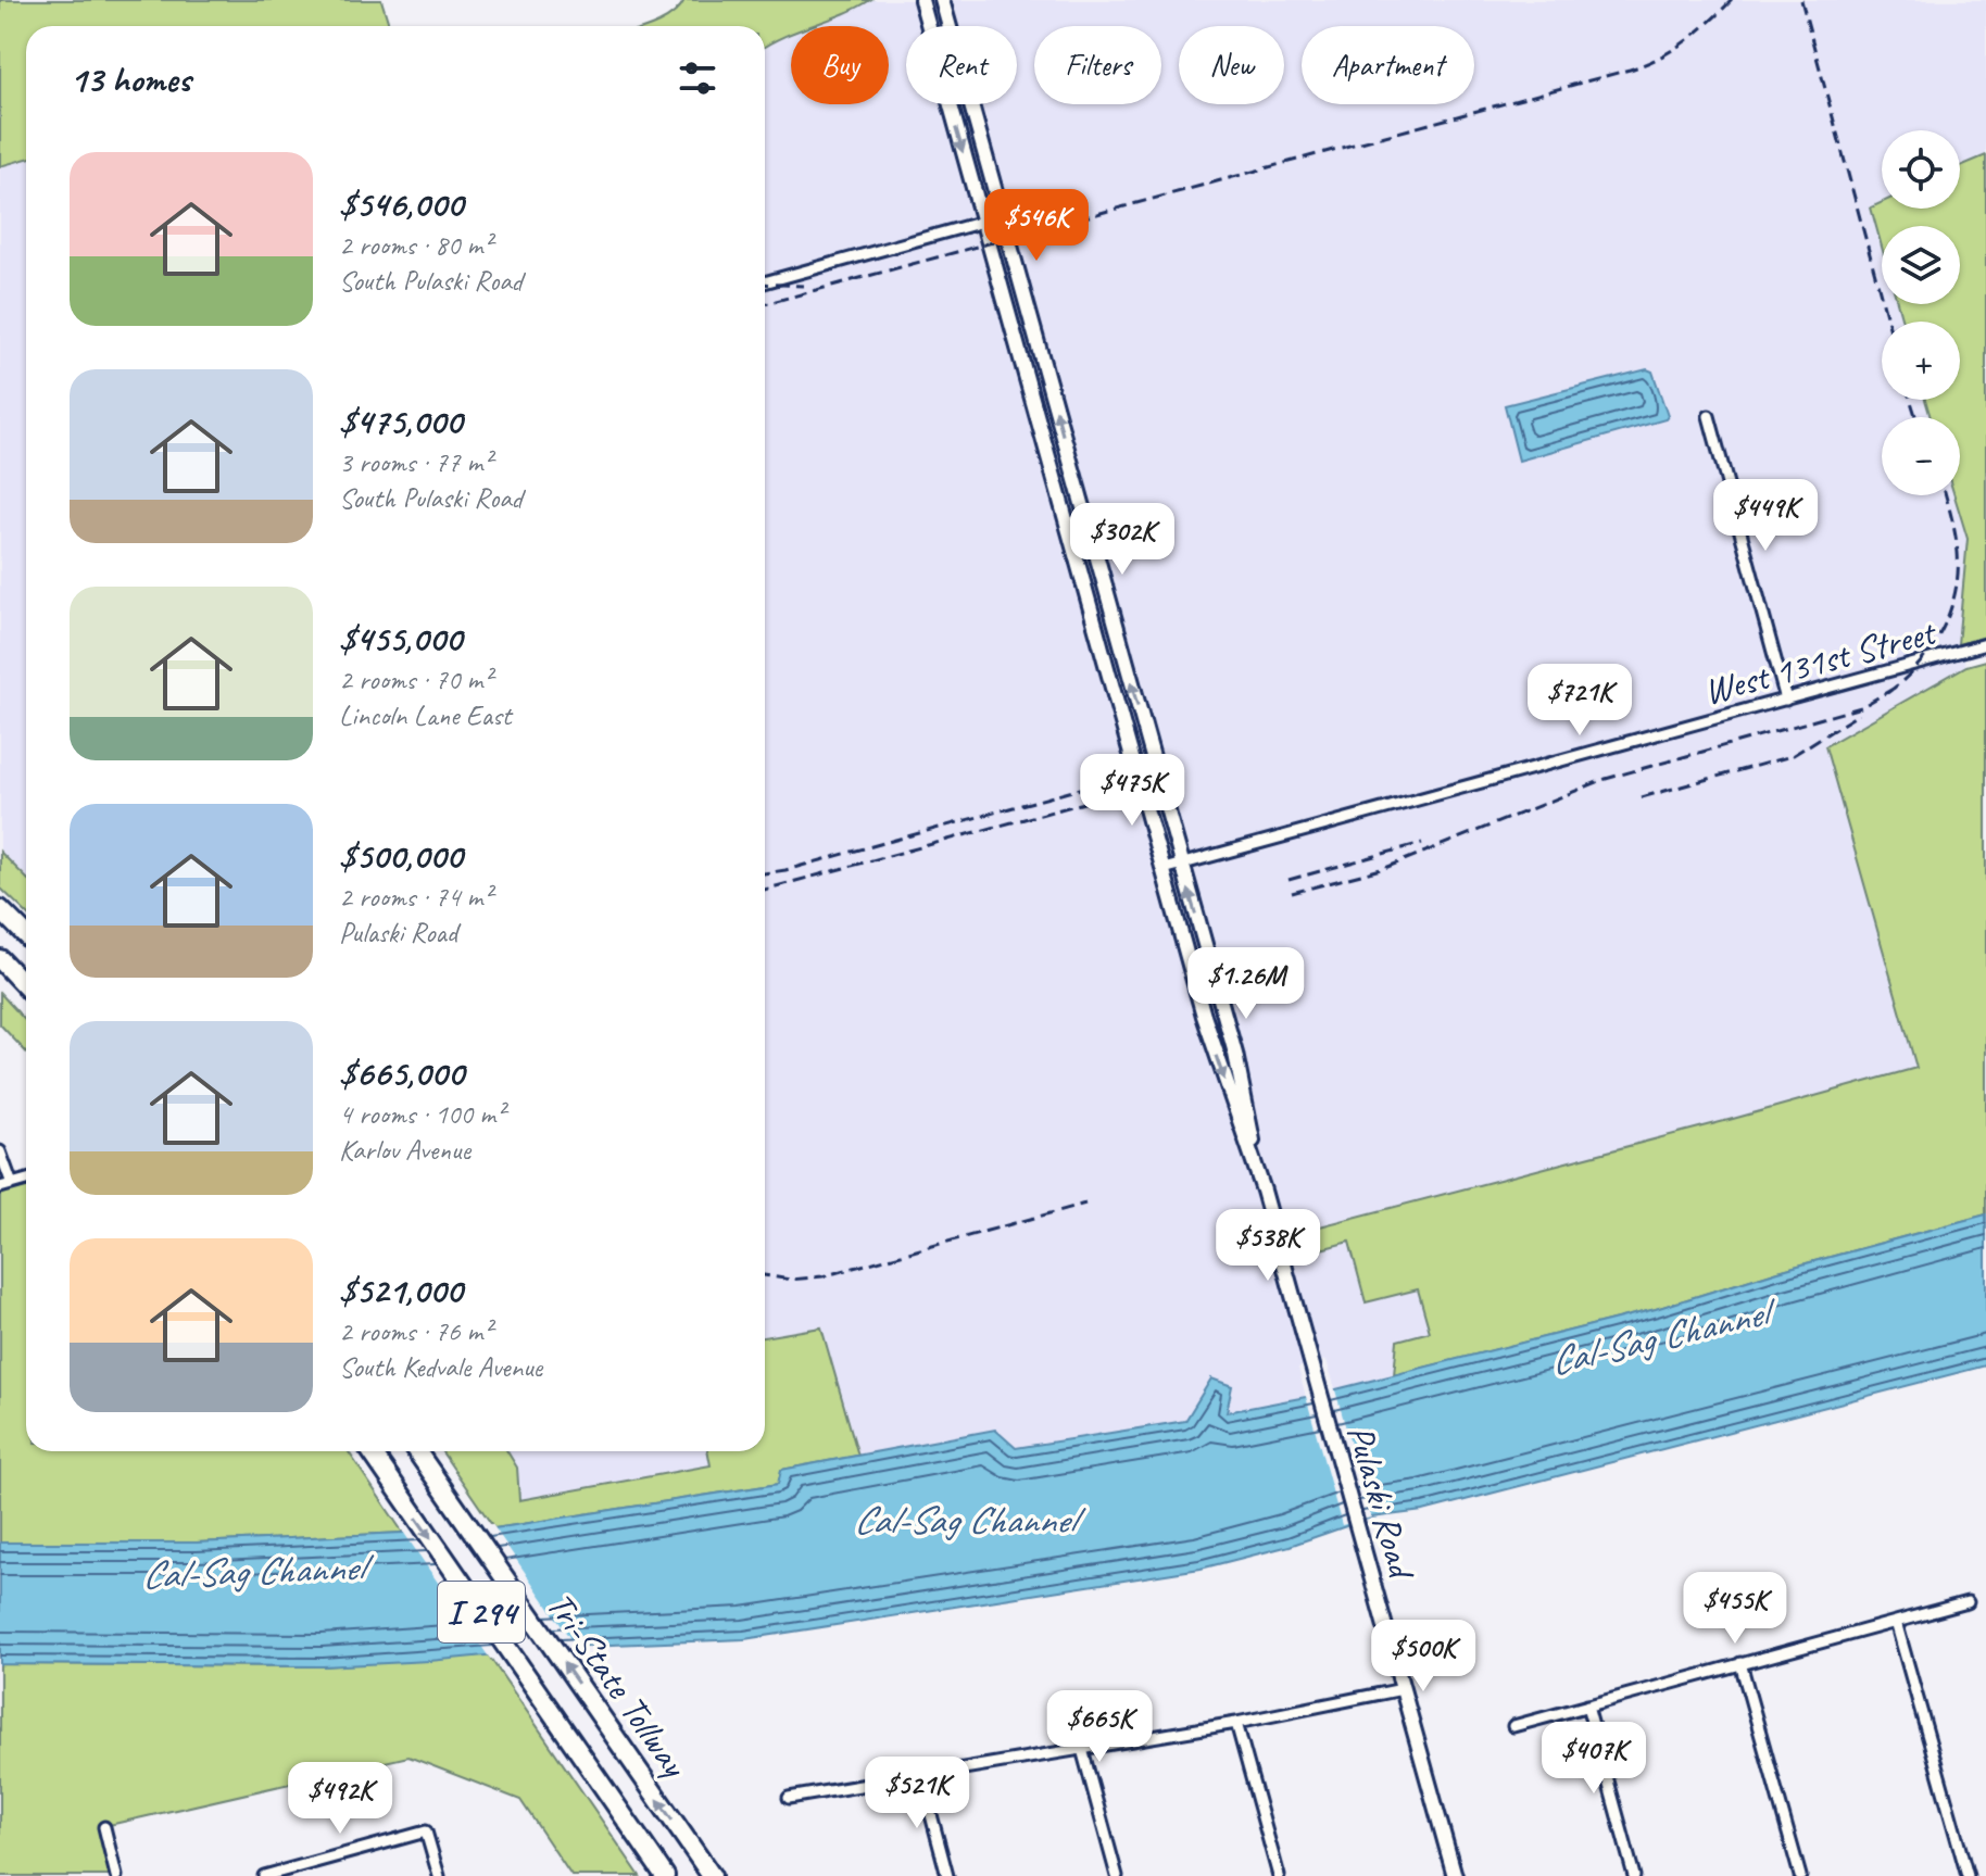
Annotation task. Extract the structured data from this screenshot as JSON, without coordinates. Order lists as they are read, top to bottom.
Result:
{
  "streets": {
    "highway": ["I 294", "Tri-State Tollway"],
    "main road": ["Pulaski Road"],
    "street": ["West 131st Street"]
  },
  "crossings": [
    ["West 131st Street", "Pulaski Road"]
  ],
  "water": ["Cal-Sag Channel"],
  "page": {
    "chip": [
      "Buy",
      "Rent",
      "Filters",
      "New",
      "Apartment"
    ],
    "heading": "13 homes",
    "map_buttons": ["+", "−"],
    "list": [
      {
        "name": "$546,000",
        "note": "2 rooms · 80 m² · South Pulaski Road"
      },
      {
        "name": "$475,000",
        "note": "3 rooms · 77 m² · South Pulaski Road"
      },
      {
        "name": "$455,000",
        "note": "2 rooms · 70 m² · Lincoln Lane East"
      },
      {
        "name": "$500,000",
        "note": "2 rooms · 74 m² · Pulaski Road"
      },
      {
        "name": "$665,000",
        "note": "4 rooms · 100 m² · Karlov Avenue"
      },
      {
        "name": "$521,000",
        "note": "2 rooms · 76 m² · South Kedvale Avenue"
      }
    ],
    "price": [
      "$546K",
      "$449K",
      "$302K",
      "$721K",
      "$475K",
      "$1.26M",
      "$538K",
      "$455K",
      "$500K",
      "$665K",
      "$407K",
      "$521K",
      "$492K"
    ]
  }
}
